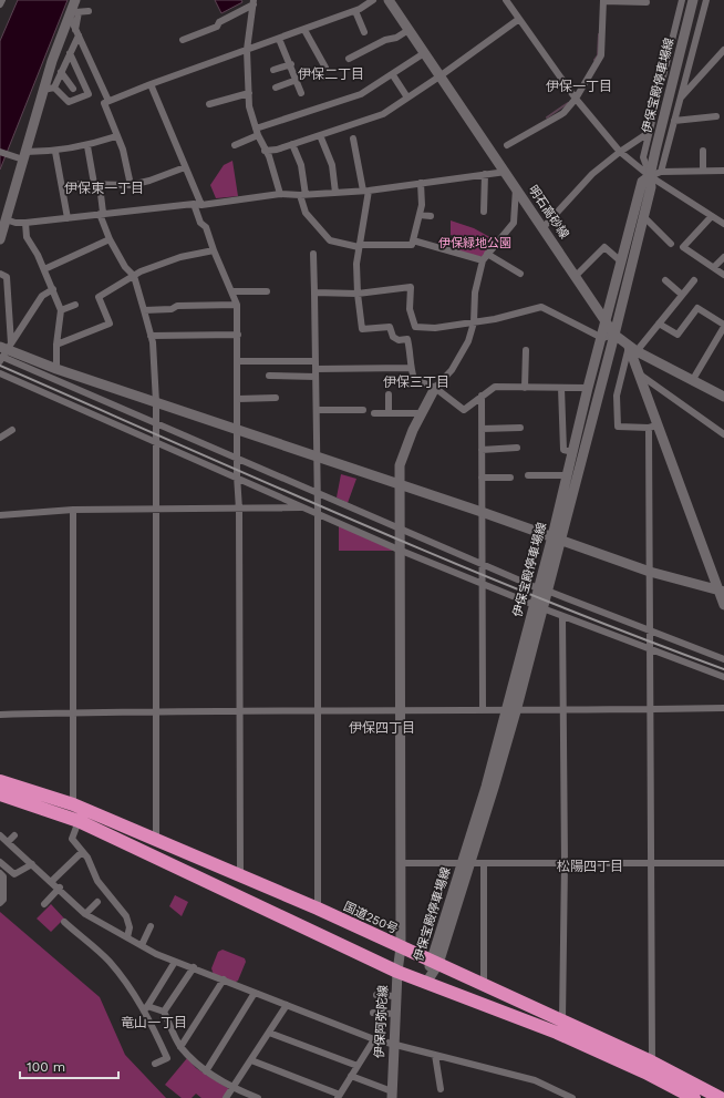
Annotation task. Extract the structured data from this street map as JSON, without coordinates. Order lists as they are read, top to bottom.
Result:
{
  "streets": {
    "highway": ["国道250号"],
    "main road": ["伊保宝殿停車場線", "明石高砂線", "伊保阿弥陀線"]
  },
  "crossings": [
    ["伊保宝殿停車場線", "明石高砂線"],
    ["伊保宝殿停車場線", "国道250号"],
    ["国道250号", "伊保阿弥陀線"]
  ],
  "districts": [
    "伊保二丁目",
    "伊保一丁目",
    "伊保東一丁目",
    "伊保三丁目",
    "伊保四丁目",
    "松陽四丁目",
    "竜山一丁目"
  ],
  "parks": ["伊保緑地公園"],
  "scale_bar": "100 m"
}
